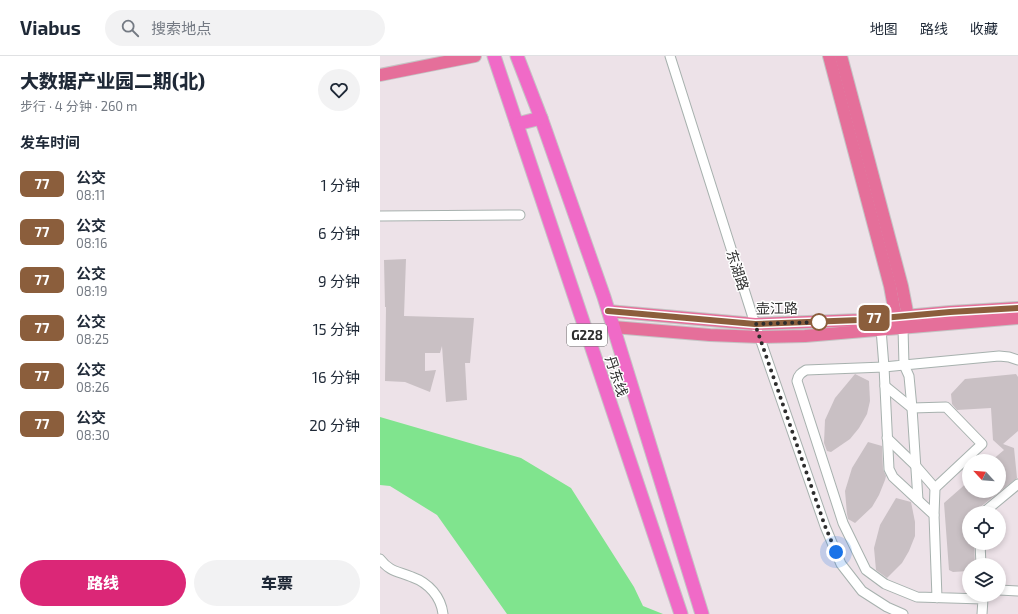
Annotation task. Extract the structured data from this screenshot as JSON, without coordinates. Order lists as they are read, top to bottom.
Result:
{
  "streets": {
    "highway": ["G228", "丹东线"],
    "main road": ["壶江路"],
    "street": ["东湖路"]
  },
  "crossings": [
    ["东湖路", "壶江路"],
    ["壶江路", "丹东线"]
  ],
  "lines": ["bus line 77"],
  "north": "top left",
  "page": {
    "header": "Viabus",
    "search": "搜索地点",
    "nav": ["地图", "路线", "收藏"],
    "heading": [
      ["大数据产业园二期(北)", "步行 · 4 分钟 · 260 m"],
      "发车时间"
    ],
    "on_map": "77",
    "list": [
      {
        "mark": "77",
        "name": "公交",
        "note": "08:11",
        "value": "1 分钟"
      },
      {
        "mark": "77",
        "name": "公交",
        "note": "08:16",
        "value": "6 分钟"
      },
      {
        "mark": "77",
        "name": "公交",
        "note": "08:19",
        "value": "9 分钟"
      },
      {
        "mark": "77",
        "name": "公交",
        "note": "08:25",
        "value": "15 分钟"
      },
      {
        "mark": "77",
        "name": "公交",
        "note": "08:26",
        "value": "16 分钟"
      },
      {
        "mark": "77",
        "name": "公交",
        "note": "08:30",
        "value": "20 分钟"
      }
    ],
    "buttons": ["路线", "车票"]
  }
}
